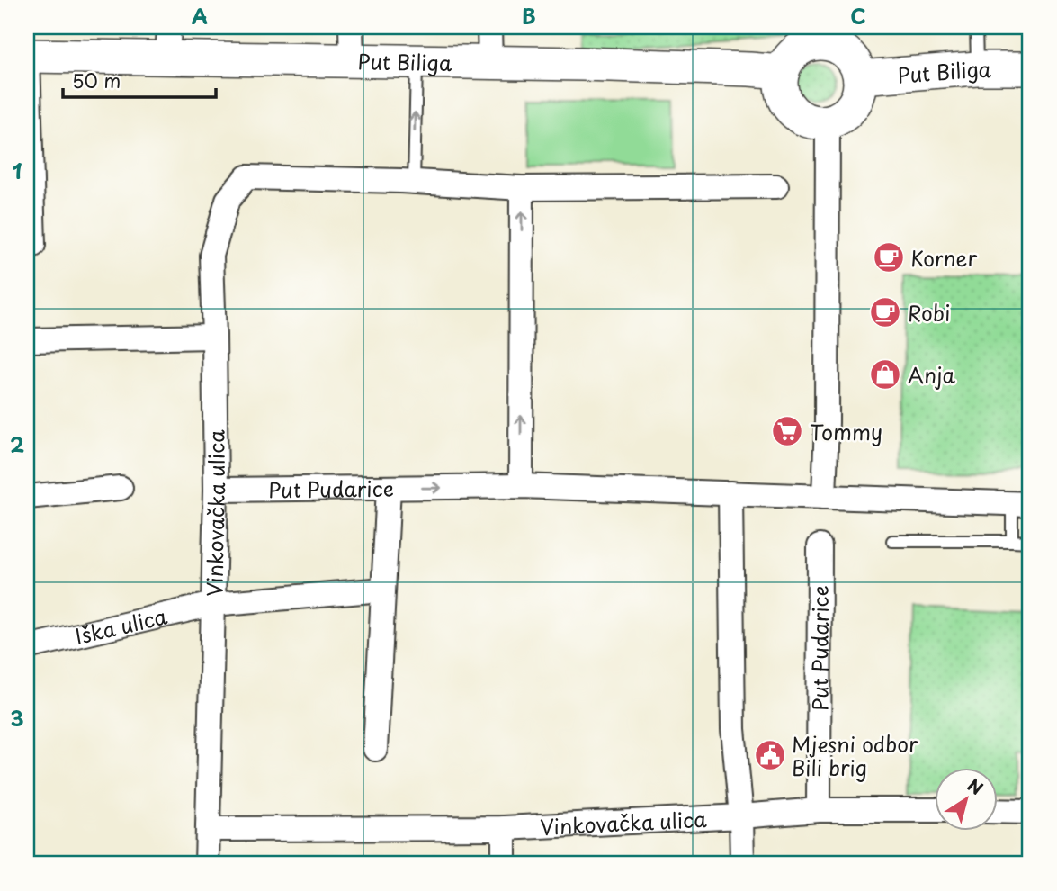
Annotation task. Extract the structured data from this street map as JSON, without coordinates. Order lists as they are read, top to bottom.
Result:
{
  "streets": {
    "street": [
      "Put Biliga",
      "Put Pudarice",
      "Vinkovačka ulica",
      "Iška ulica"
    ]
  },
  "crossings": [
    ["Put Pudarice", "Vinkovačka ulica"],
    ["Vinkovačka ulica", "Iška ulica"]
  ],
  "places": {
    "cafe": ["Korner", "Robi"],
    "shop": ["Anja"],
    "supermarket": ["Tommy"],
    "public building": ["Mjesni odbor Bili brig"]
  },
  "scale_bar": "50 m",
  "north": "top right",
  "grid": {
    "columns": ["A", "B", "C"],
    "rows": ["1", "2", "3"]
  }
}
